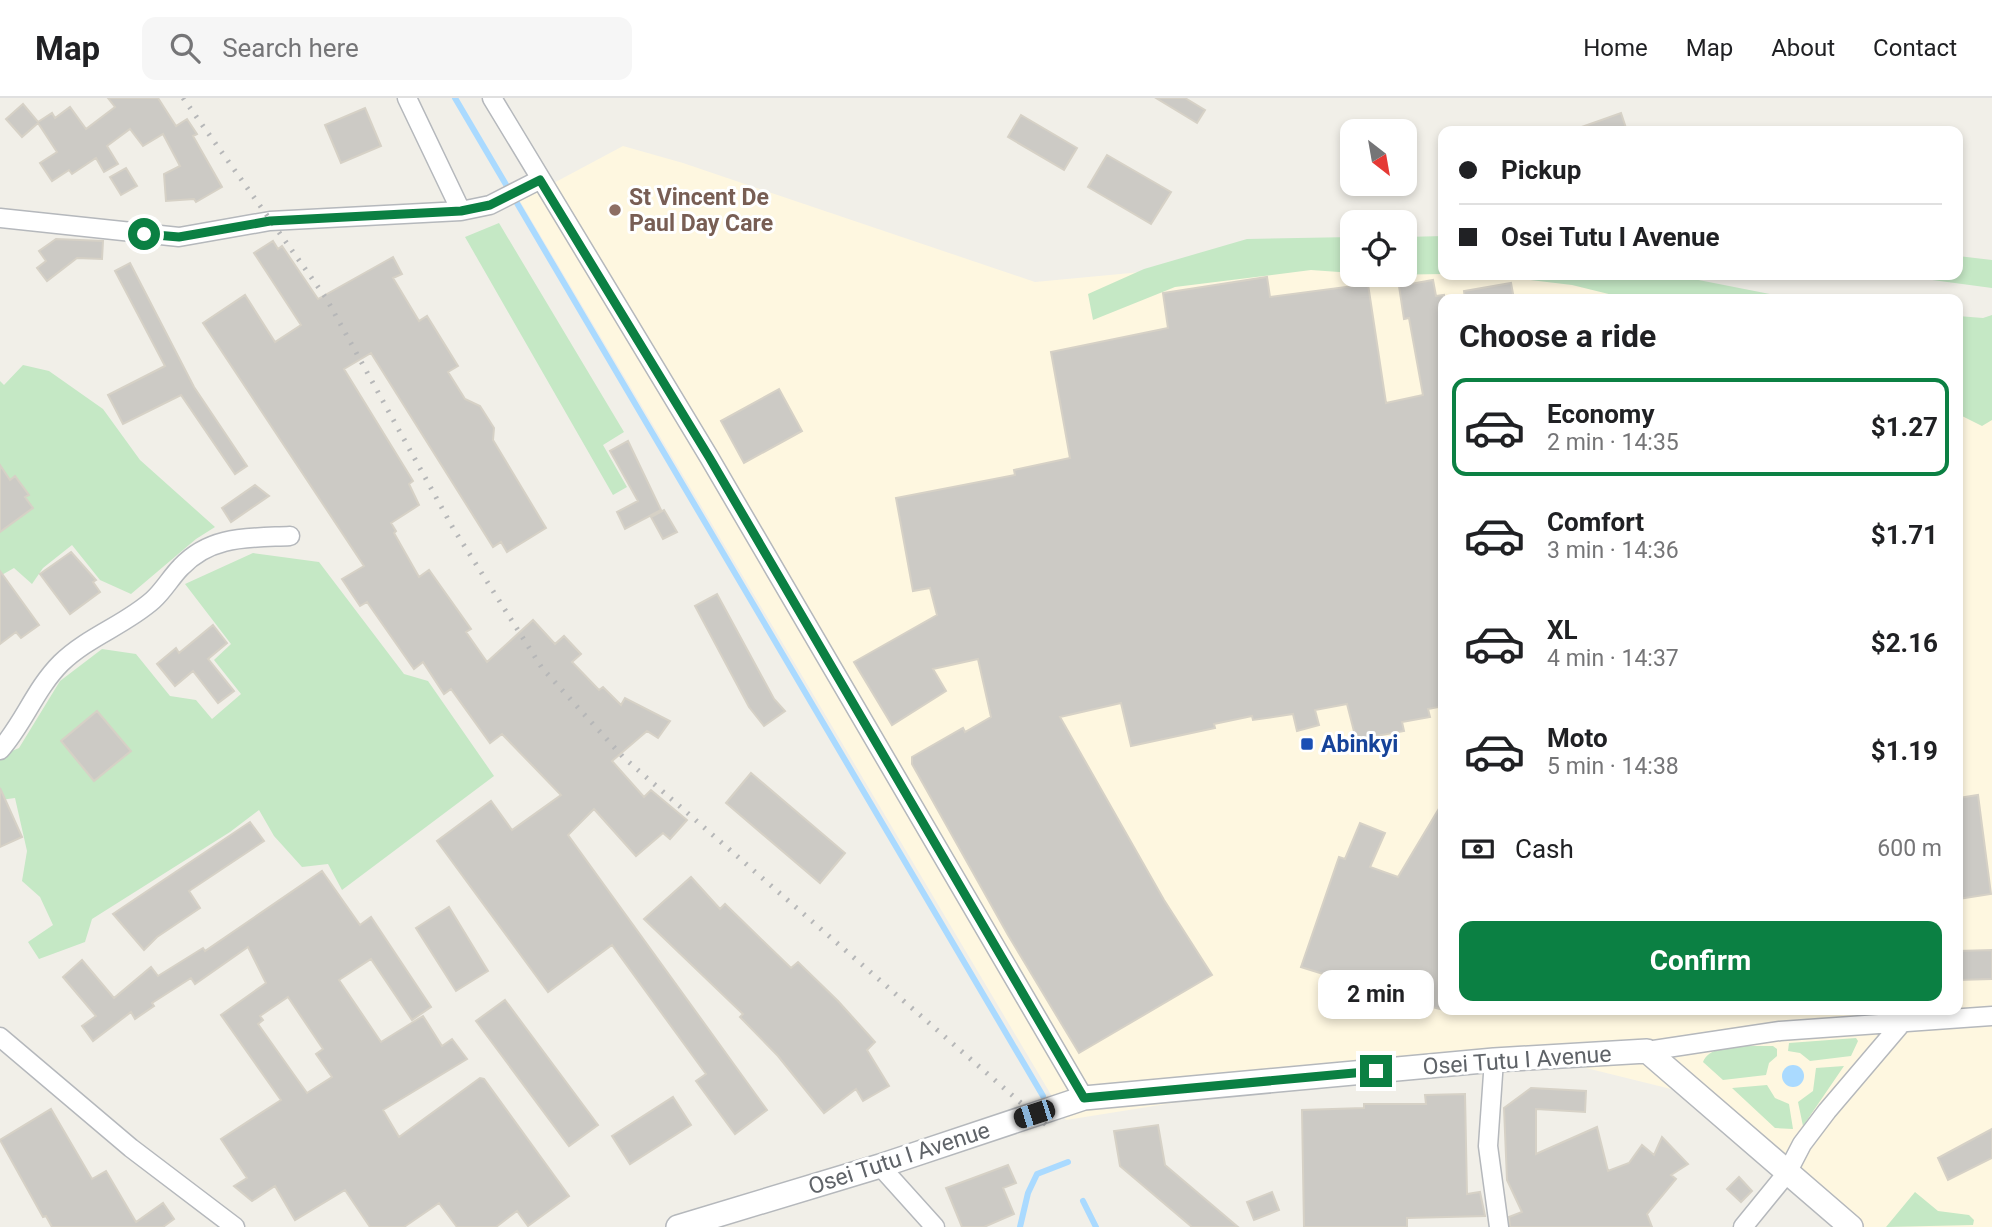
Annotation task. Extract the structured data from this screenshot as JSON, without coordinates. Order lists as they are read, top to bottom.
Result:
{
  "streets": {
    "street": ["Osei Tutu I Avenue"]
  },
  "places": {
    "other": ["St Vincent De Paul Day Care"],
    "transit": ["Abinkyi"]
  },
  "north": "bottom right",
  "page": {
    "header": "Map",
    "search": "Search here",
    "nav": [
      "Home",
      "Map",
      "About",
      "Contact"
    ],
    "banner": ["Pickup", "Osei Tutu I Avenue"],
    "heading": "Choose a ride",
    "list": [
      {
        "name": "Economy",
        "note": "2 min · 14:35",
        "value": "$1.27"
      },
      {
        "name": "Comfort",
        "note": "3 min · 14:36",
        "value": "$1.71"
      },
      {
        "name": "XL",
        "note": "4 min · 14:37",
        "value": "$2.16"
      },
      {
        "name": "Moto",
        "note": "5 min · 14:38",
        "value": "$1.19"
      }
    ],
    "pay": ["Cash", "600 m"],
    "buttons": "Confirm",
    "bubble": "2 min"
  }
}
